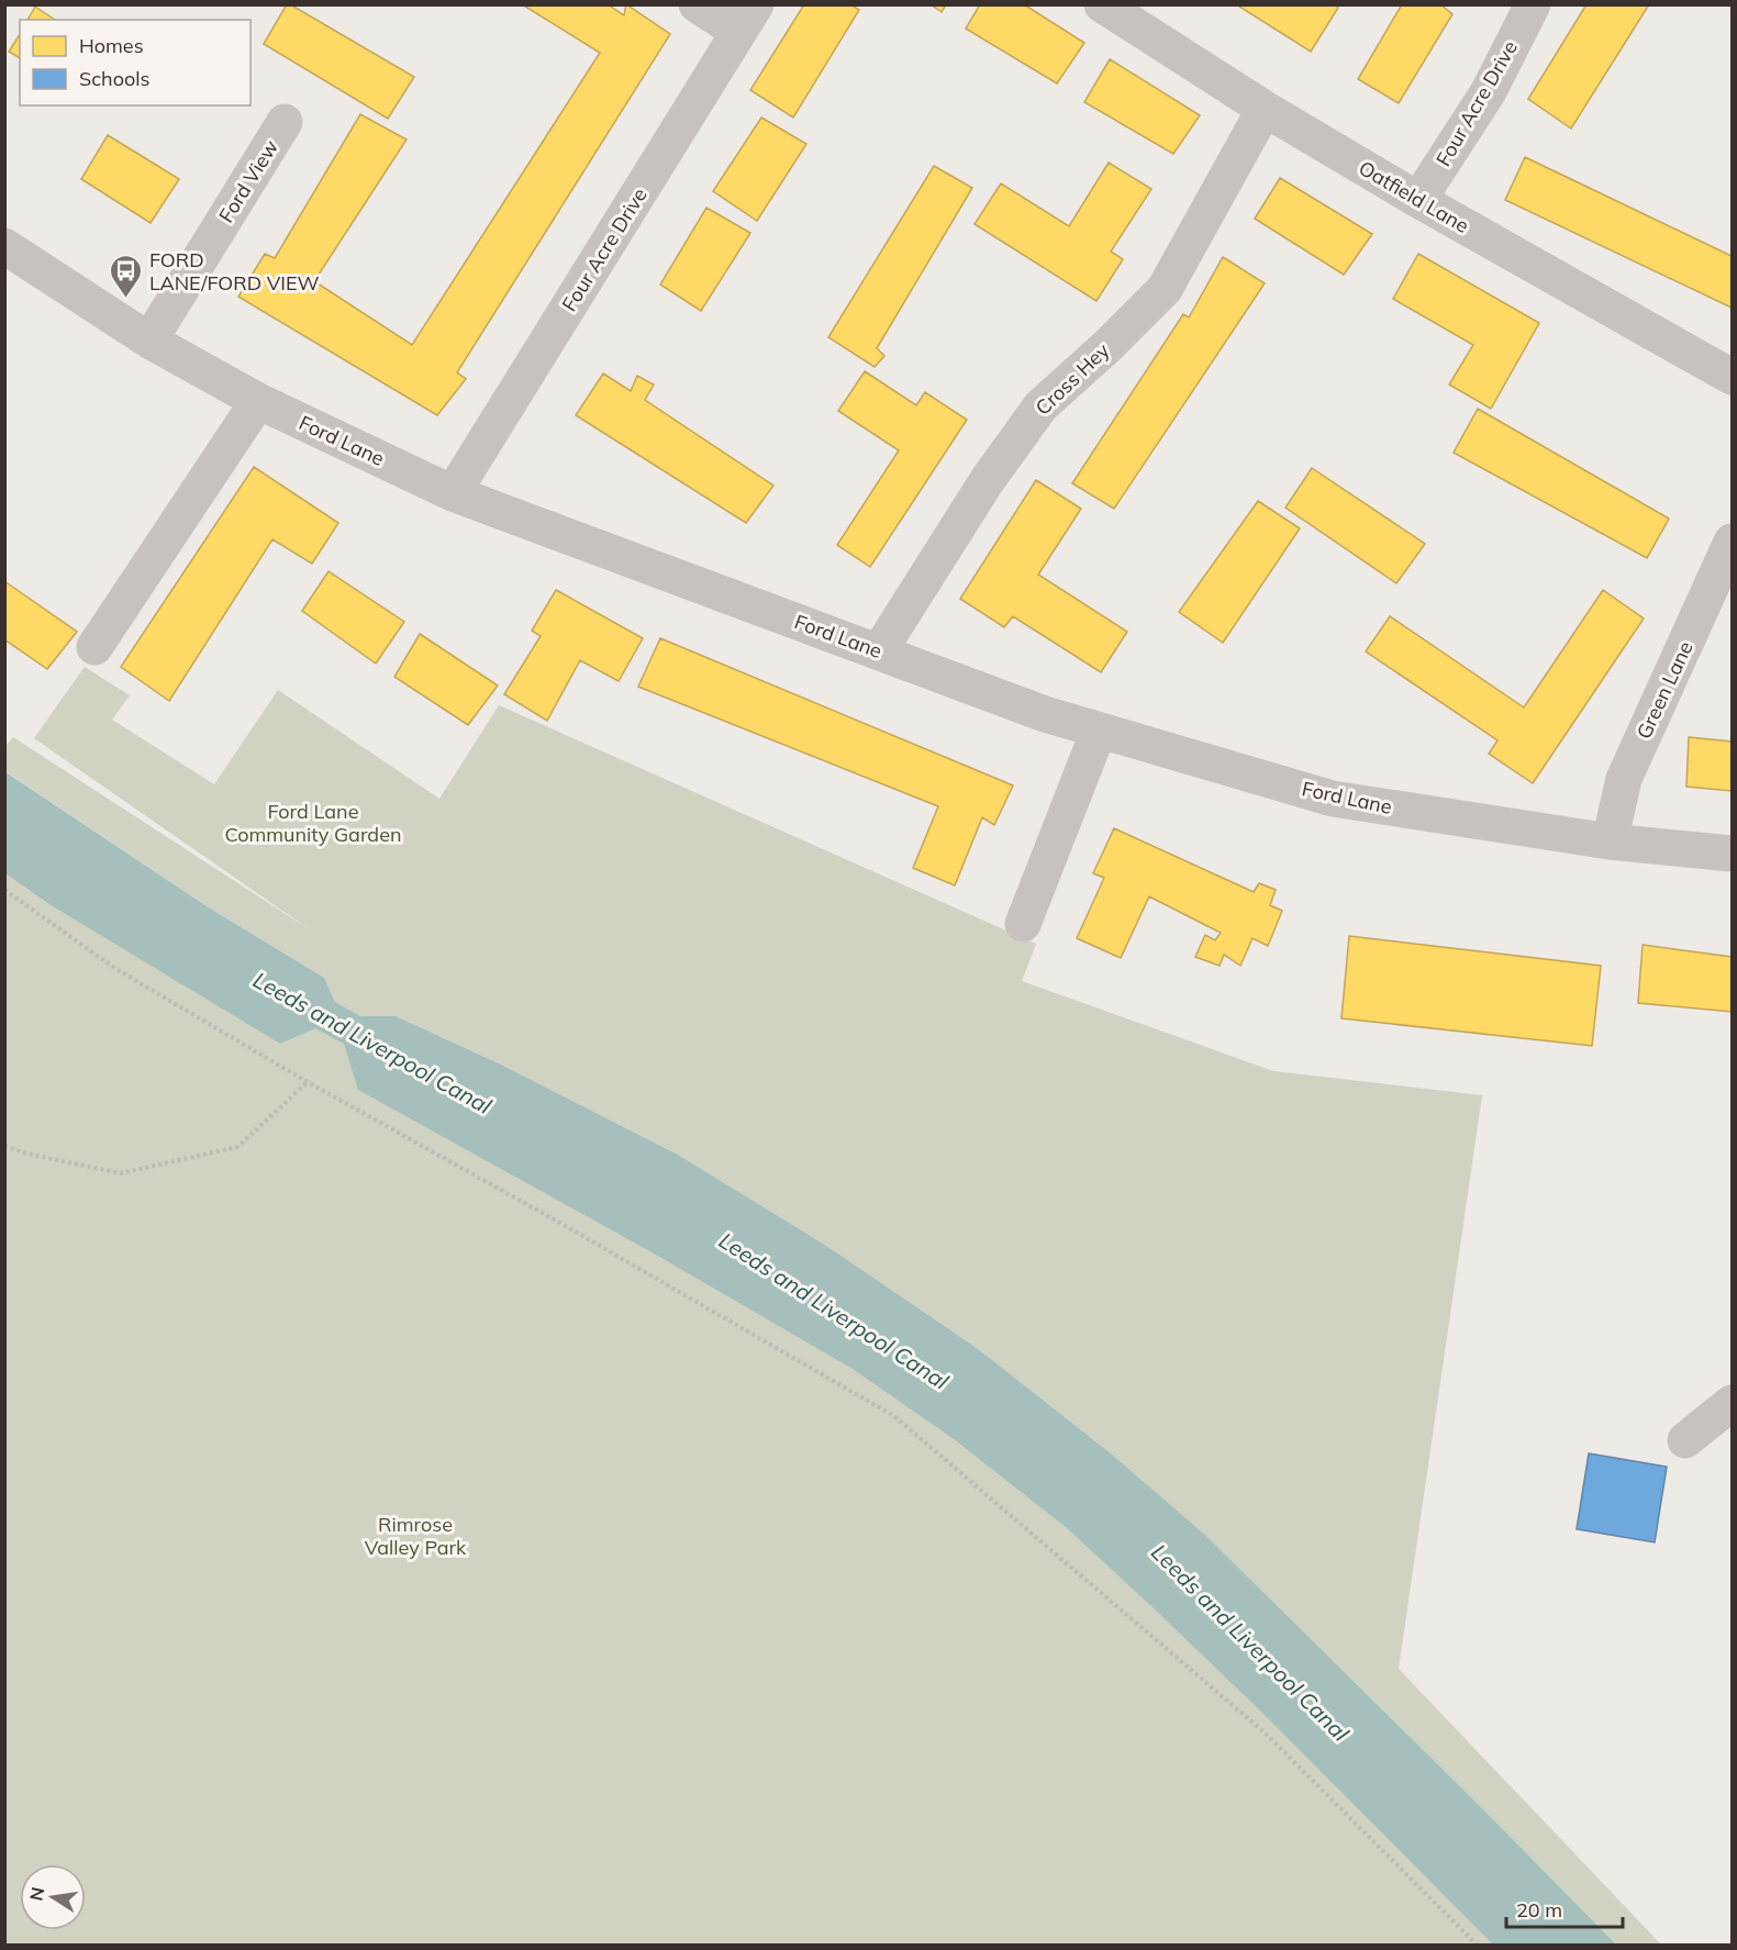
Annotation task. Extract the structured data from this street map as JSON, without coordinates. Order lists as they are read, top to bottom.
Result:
{
  "streets": {
    "street": [
      "Four Acre Drive",
      "Ford View",
      "Oatfield Lane",
      "Cross Hey",
      "Ford Lane",
      "Green Lane"
    ]
  },
  "crossings": [
    ["Four Acre Drive", "Oatfield Lane"],
    ["Four Acre Drive", "Ford Lane"],
    ["Ford View", "Ford Lane"],
    ["Oatfield Lane", "Cross Hey"],
    ["Cross Hey", "Ford Lane"],
    ["Ford Lane", "Green Lane"]
  ],
  "water": ["Leeds and Liverpool Canal"],
  "parks": ["Ford Lane Community Garden", "Rimrose Valley Park"],
  "places": {
    "bus stop": ["FORD LANE/FORD VIEW"]
  },
  "legend": ["Homes", "Schools"],
  "scale_bar": "20 m",
  "north": "left"
}
